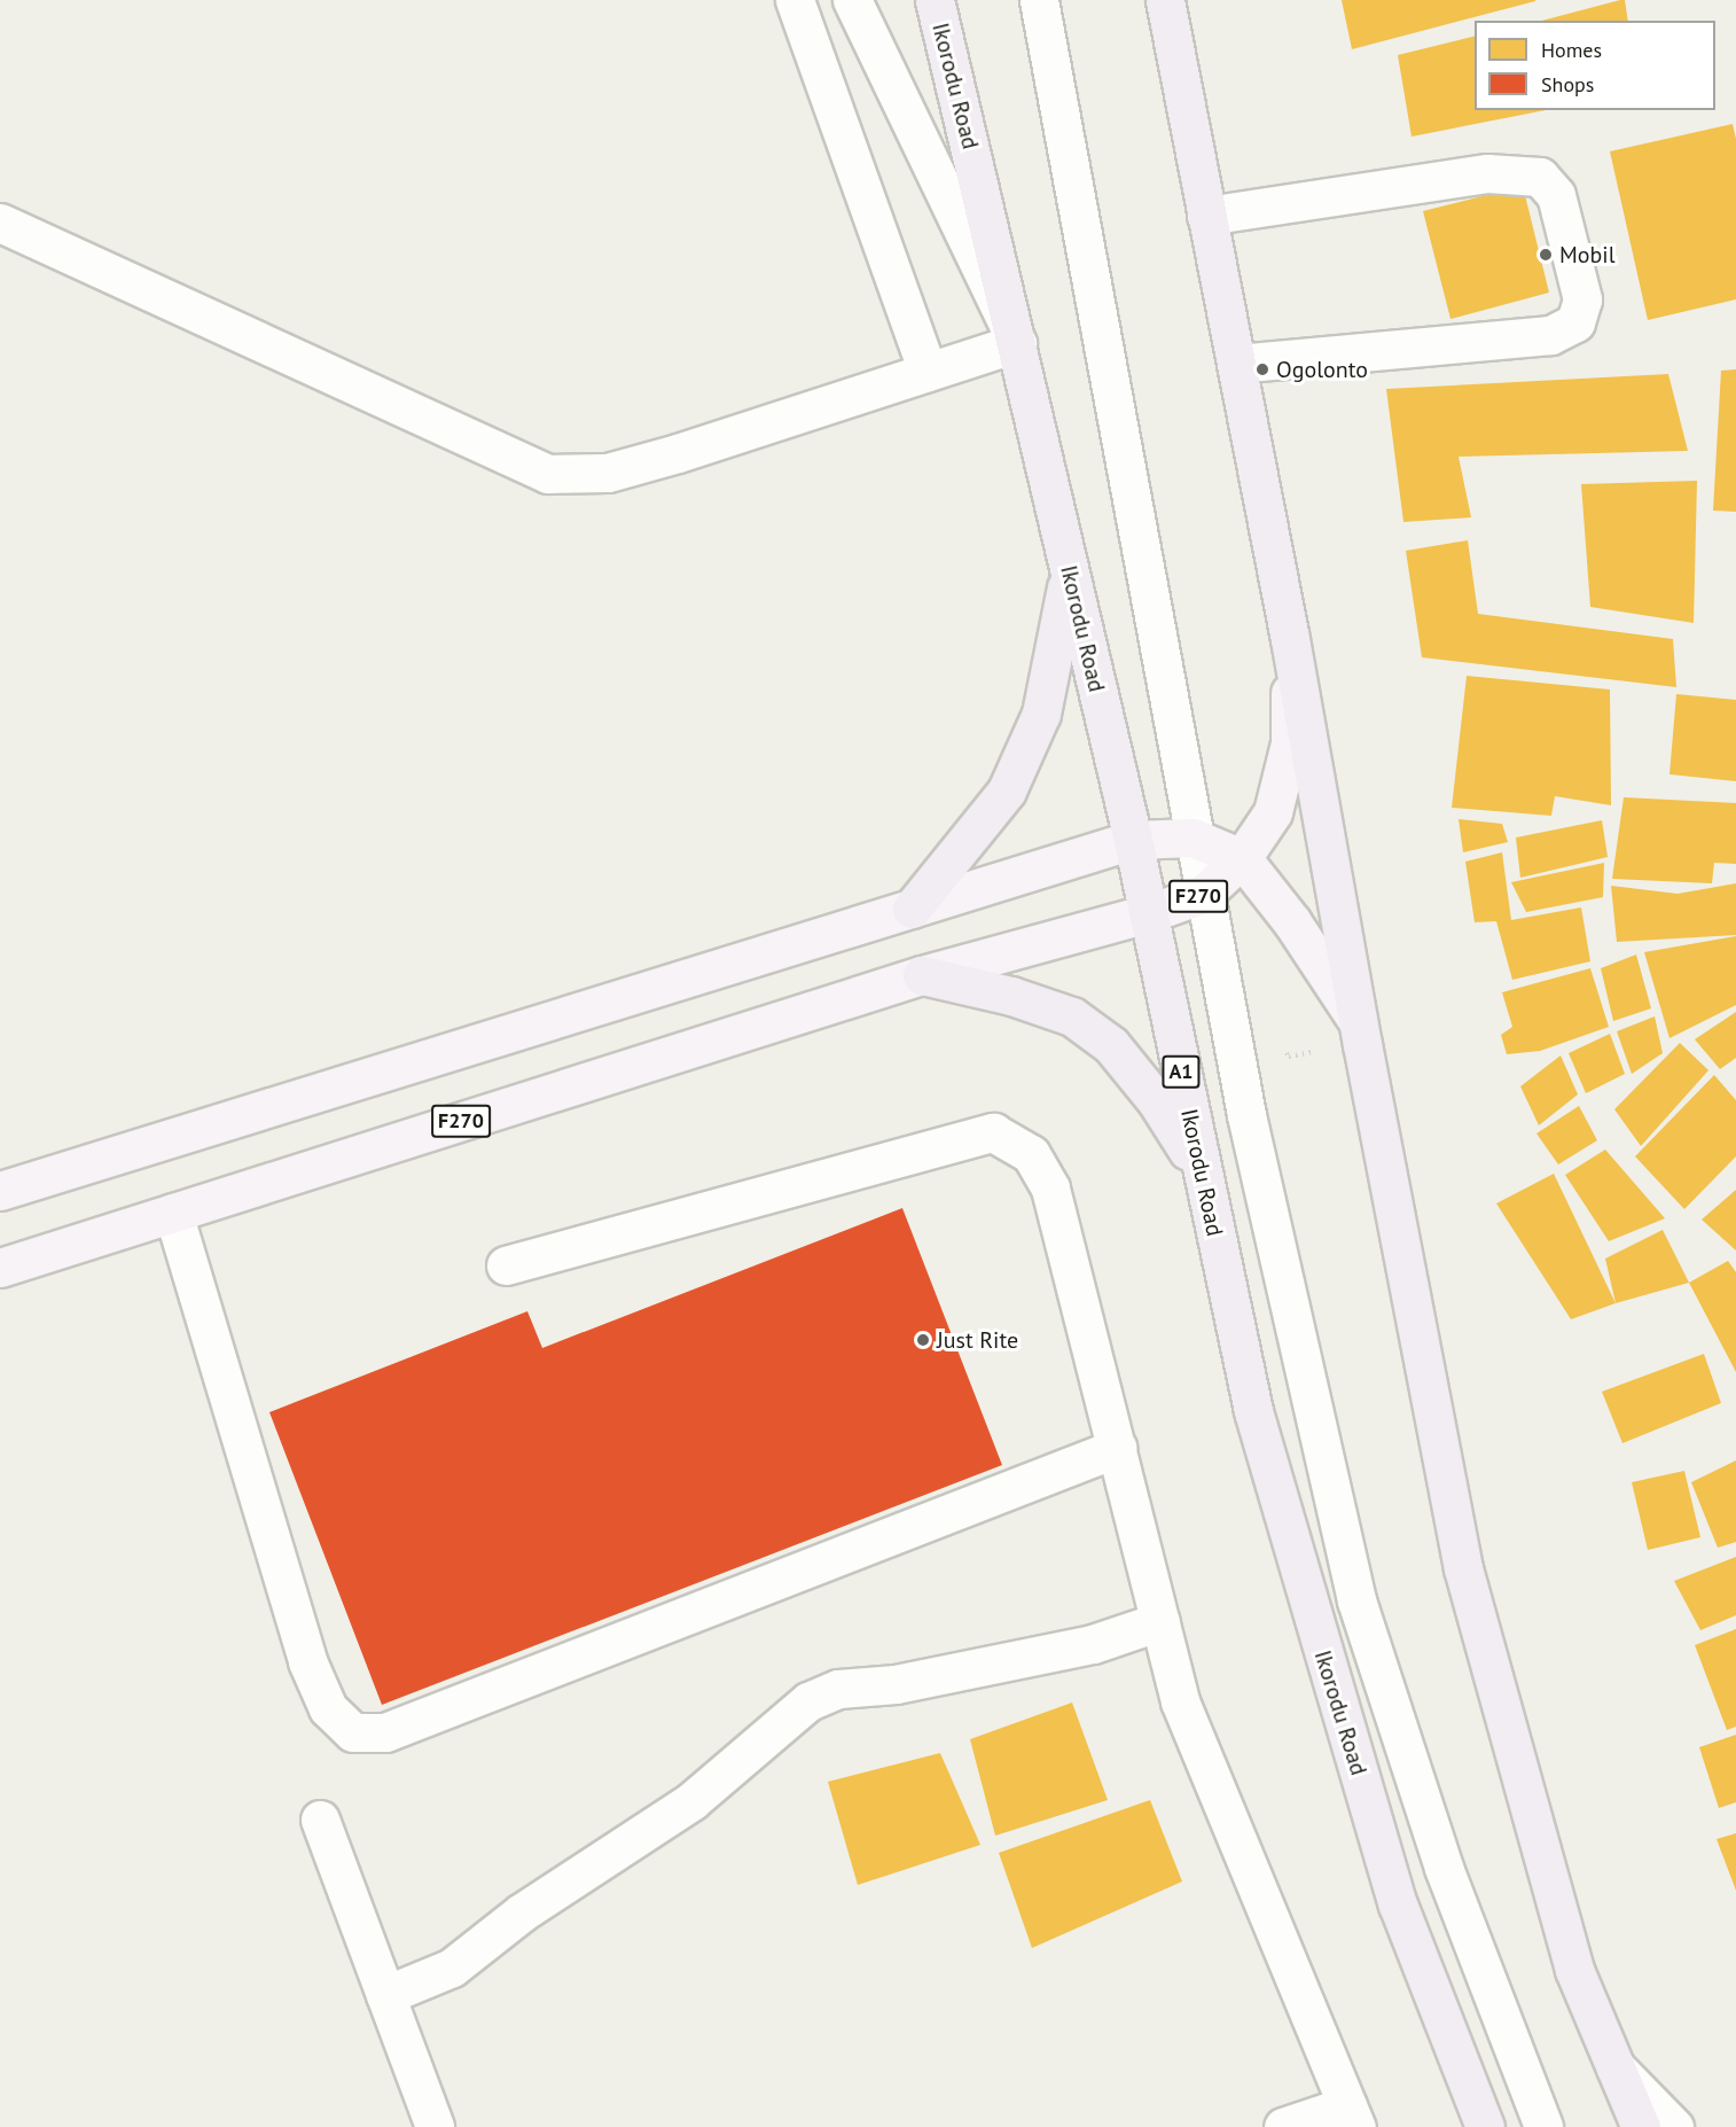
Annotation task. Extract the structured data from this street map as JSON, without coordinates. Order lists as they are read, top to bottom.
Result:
{
  "streets": {
    "highway": ["Ikorodu Road", "A1"],
    "main road": ["F270"]
  },
  "crossings": [
    ["Ikorodu Road", "F270"]
  ],
  "places": ["Mobil", "Ogolonto", "Just Rite"],
  "legend": ["Homes", "Shops"]
}
